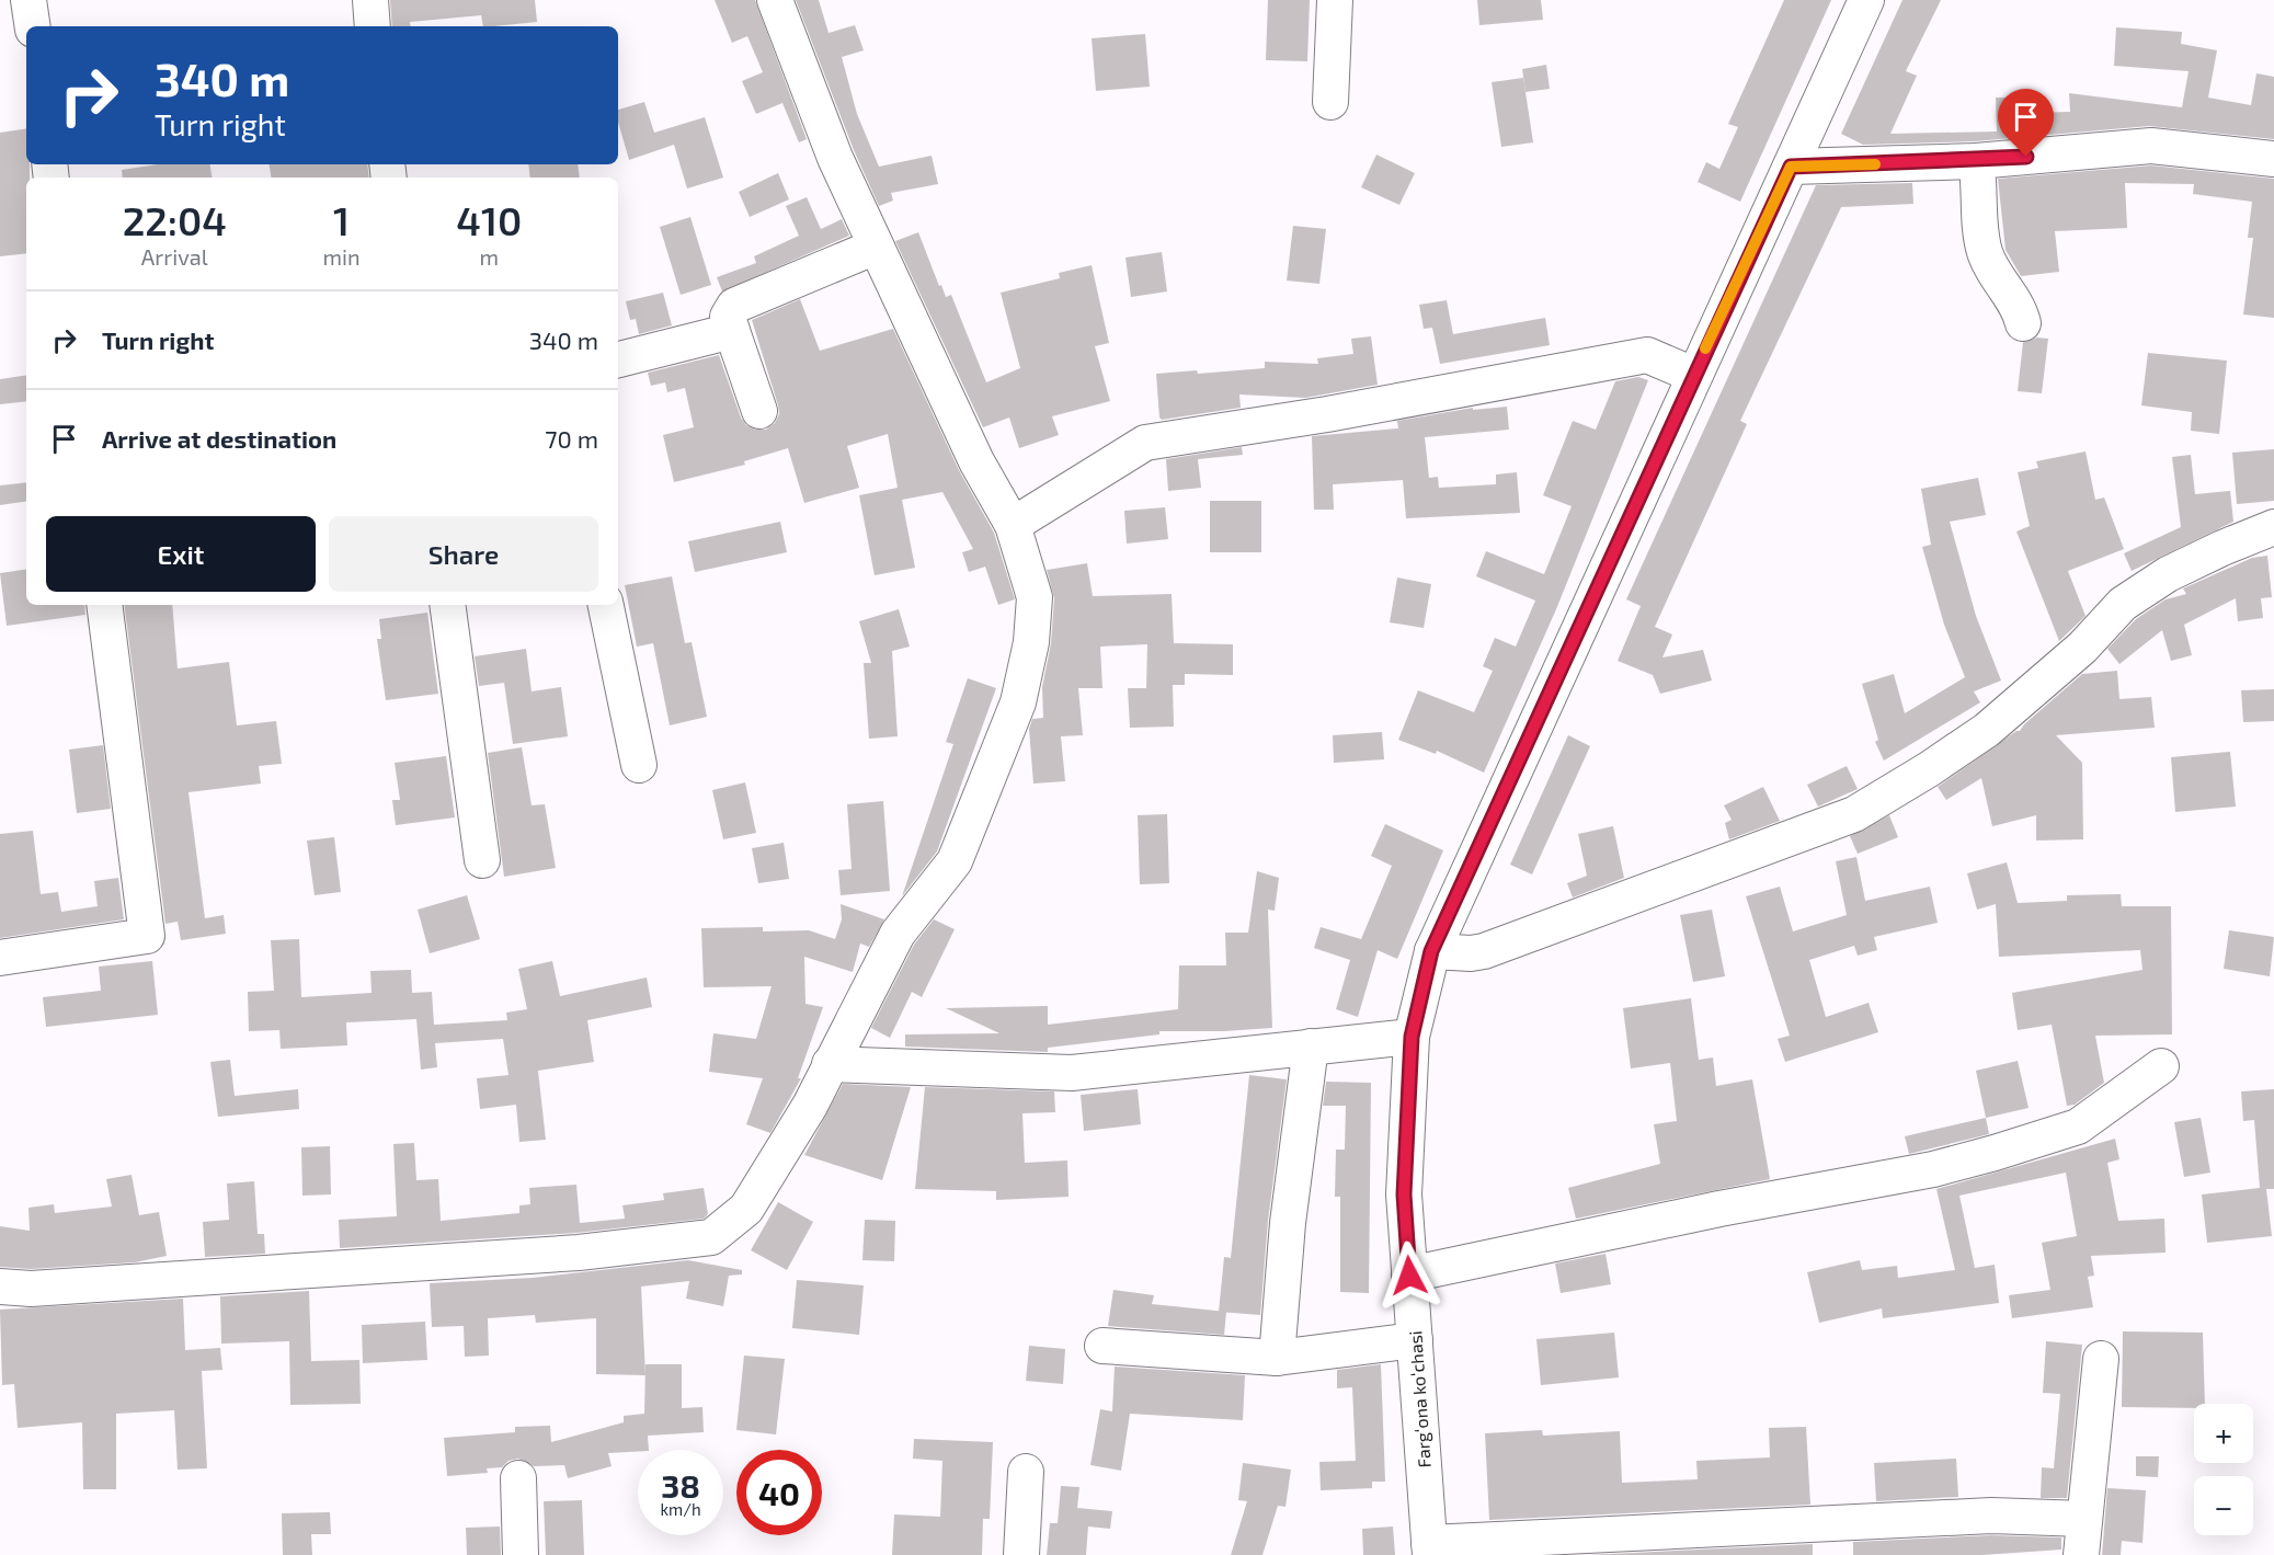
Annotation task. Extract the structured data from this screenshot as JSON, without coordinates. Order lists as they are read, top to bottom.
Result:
{
  "streets": {
    "street": ["Fargʻona koʻchasi"]
  },
  "page": {
    "turn": ["340 m", "Turn right"],
    "eta": [
      "22:04",
      "Arrival",
      "1",
      "min",
      "410",
      "m"
    ],
    "list": [
      {
        "name": "Turn right",
        "value": "340 m"
      },
      {
        "name": "Arrive at destination",
        "value": "70 m"
      }
    ],
    "buttons": ["Exit", "Share"],
    "map_buttons": ["+", "−"],
    "speed": "38 km/h",
    "limit": "40"
  }
}
